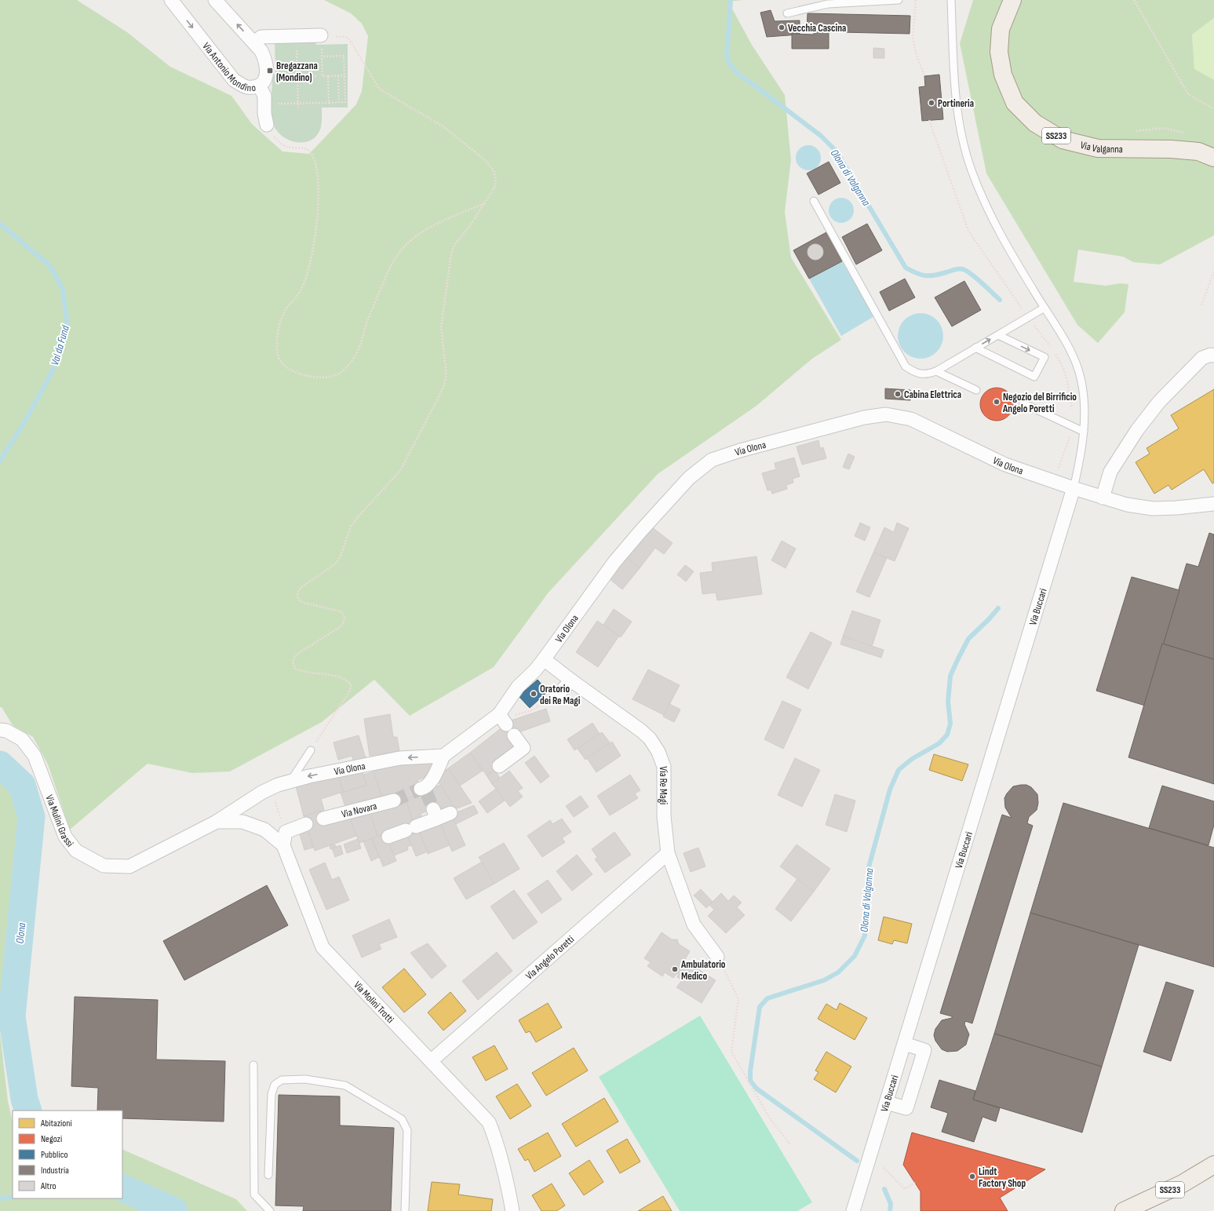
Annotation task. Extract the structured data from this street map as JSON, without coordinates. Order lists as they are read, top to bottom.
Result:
{
  "streets": {
    "main road": ["SS233", "Via Valganna"],
    "street": [
      "Via Antonio Mondino",
      "Via Olona",
      "Via Buccari",
      "Via Re Magi",
      "Via Novara",
      "Via Mulini Grassi",
      "Via Angelo Poretti",
      "Via Molini Trotti"
    ]
  },
  "crossings": [
    ["Via Olona", "Via Buccari"],
    ["Via Olona", "Via Re Magi"],
    ["Via Olona", "Via Mulini Grassi"],
    ["Via Olona", "Via Molini Trotti"],
    ["Via Re Magi", "Via Angelo Poretti"],
    ["Via Mulini Grassi", "Via Molini Trotti"],
    ["Via Angelo Poretti", "Via Molini Trotti"]
  ],
  "water": ["Olona di Valganna", "Val da Fund", "Olona"],
  "places": {
    "other": [
      "Vecchia Cascina",
      "Portineria",
      "Cabina Elettrica",
      "Negozio del Birrificio Angelo Poretti",
      "Oratorio dei Re Magi",
      "Ambulatorio Medico",
      "Lindt Factory Shop"
    ],
    "transit": ["Bregazzana (Mondino)"]
  },
  "legend": [
    "Abitazioni",
    "Negozi",
    "Pubblico",
    "Industria",
    "Altro"
  ]
}
